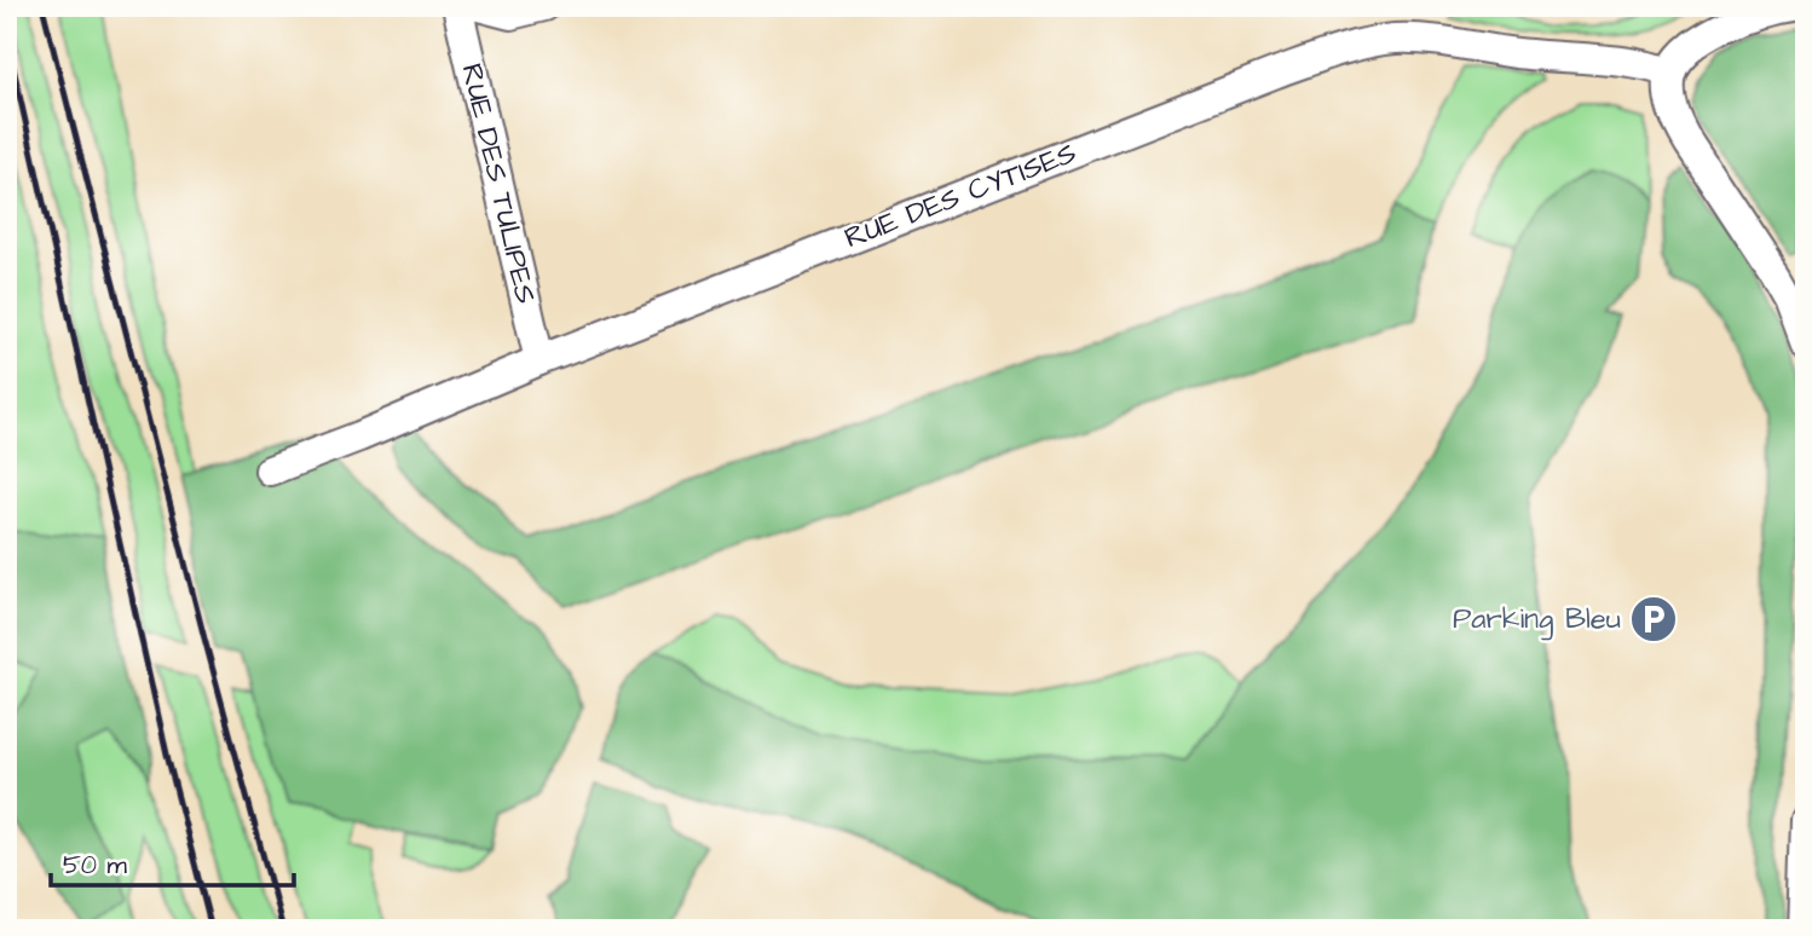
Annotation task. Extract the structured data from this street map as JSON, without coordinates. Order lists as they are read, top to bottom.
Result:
{
  "streets": {
    "street": ["RUE DES TULIPES", "RUE DES CYTISES"]
  },
  "crossings": [
    ["RUE DES TULIPES", "RUE DES CYTISES"]
  ],
  "places": {
    "parking": ["Parking Bleu"]
  },
  "scale_bar": "50 m"
}
